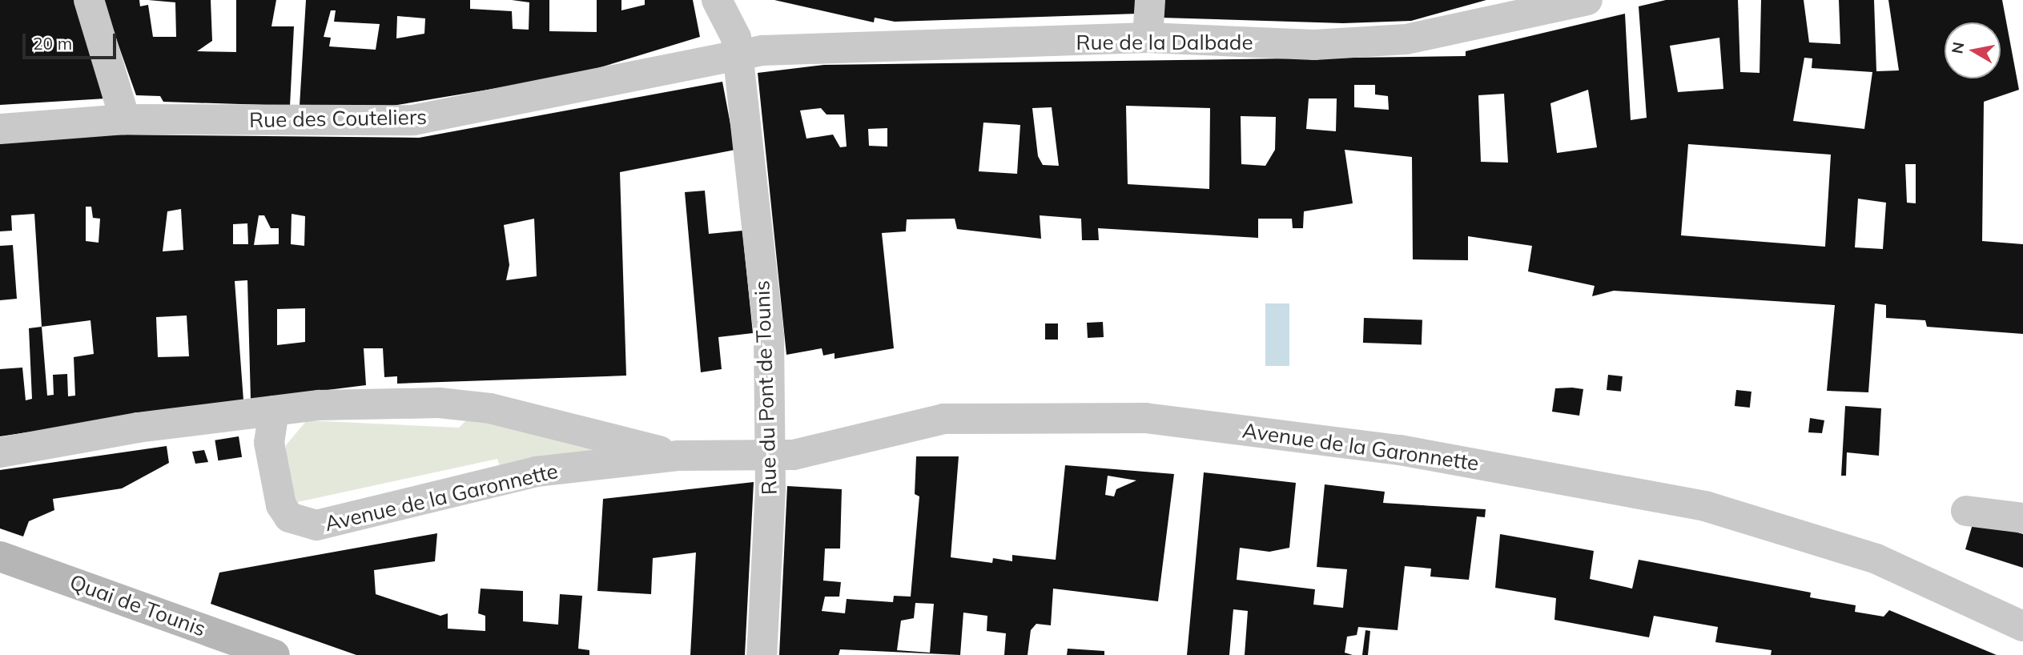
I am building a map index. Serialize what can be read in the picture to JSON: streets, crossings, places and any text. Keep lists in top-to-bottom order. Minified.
{"streets":{"street":["Rue de la Dalbade","Rue des Couteliers","Rue du Pont de Tounis","Avenue de la Garonnette","Quai de Tounis"]},"crossings":[["Rue de la Dalbade","Rue des Couteliers"],["Rue de la Dalbade","Rue du Pont de Tounis"],["Rue des Couteliers","Rue du Pont de Tounis"]],"scale_bar":"20 m","north":"left"}
